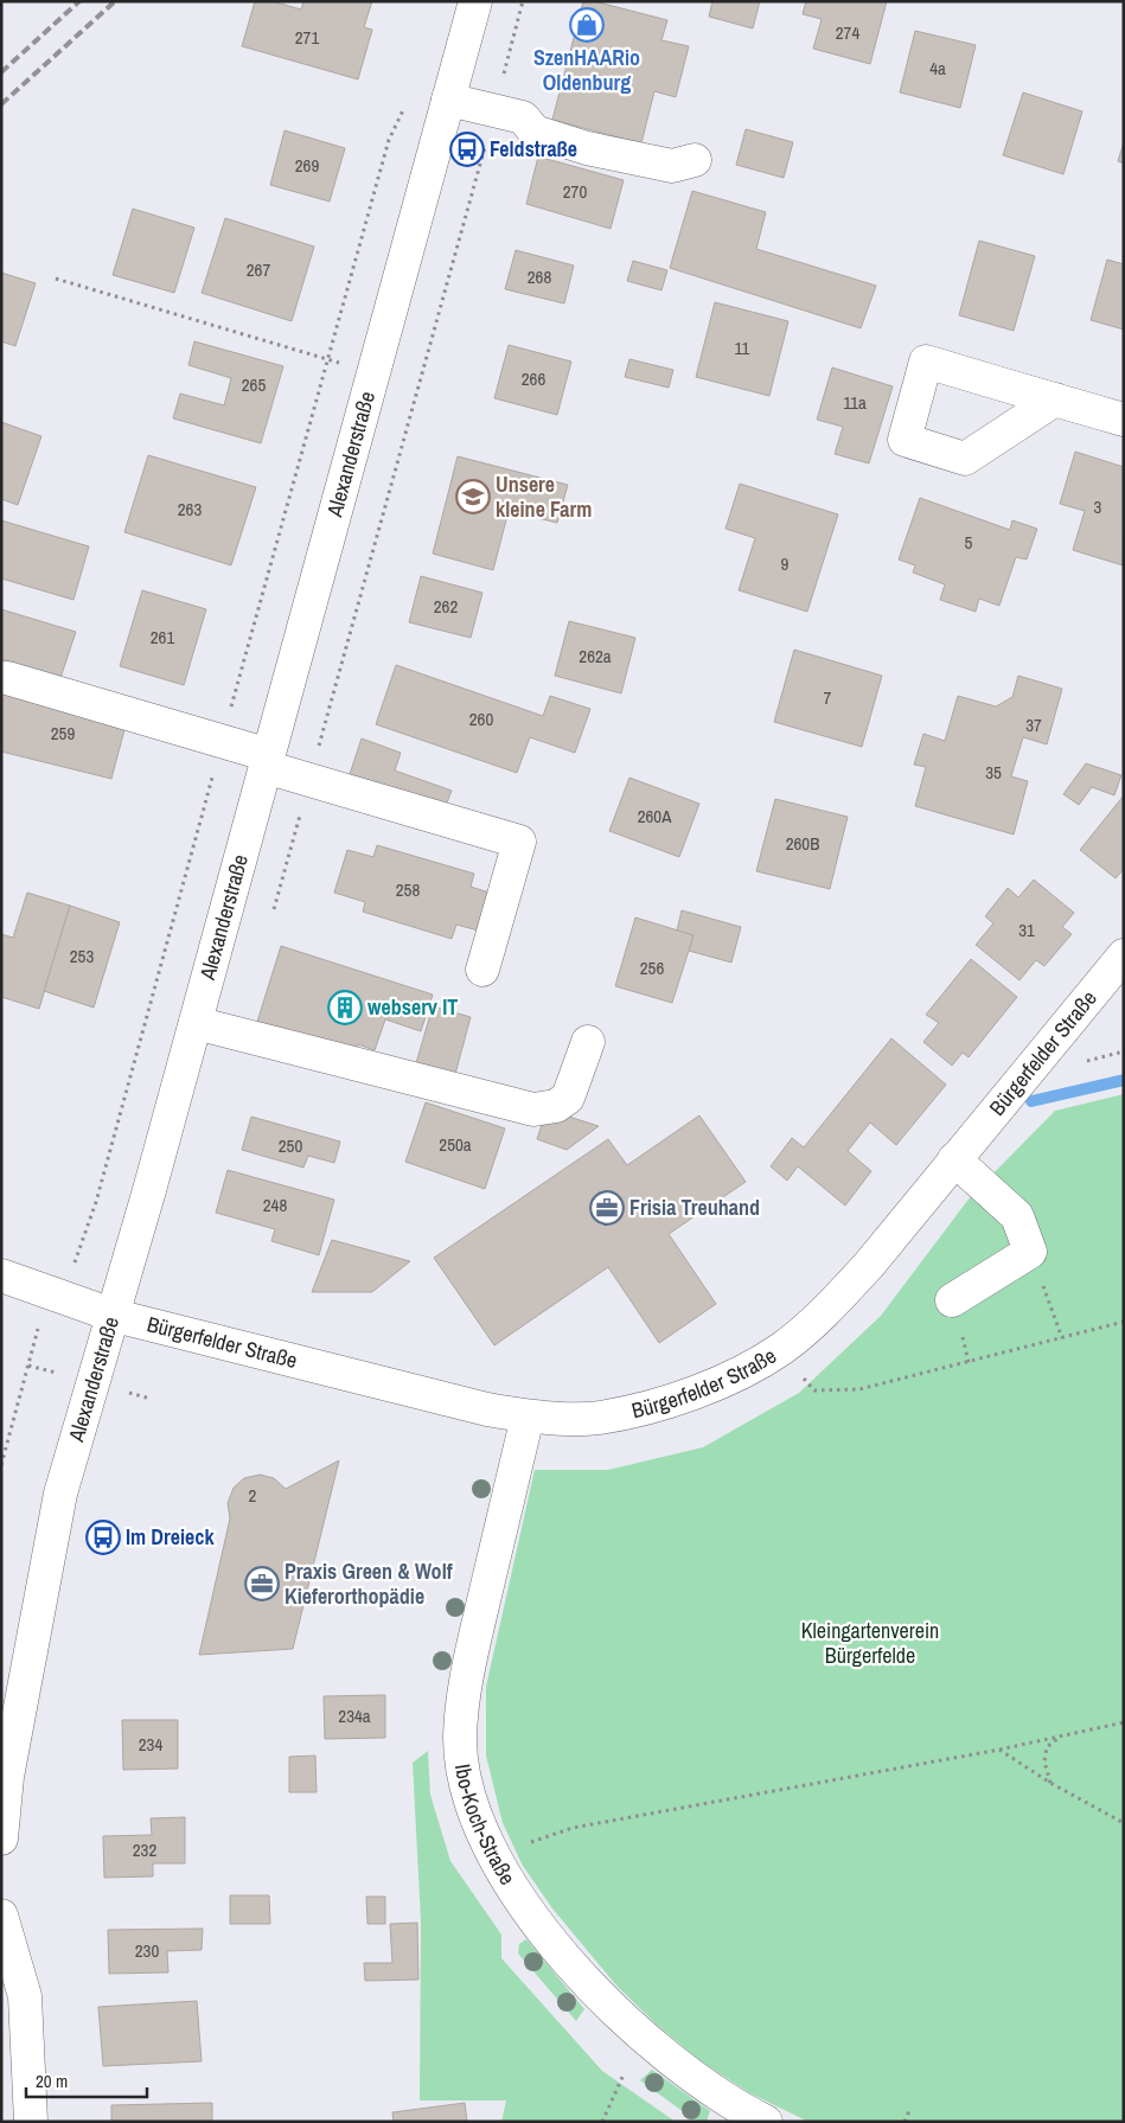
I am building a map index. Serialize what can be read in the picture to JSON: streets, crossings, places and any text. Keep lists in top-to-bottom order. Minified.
{"streets":{"street":["Alexanderstraße","Bürgerfelder Straße","Ibo-Koch-Straße"]},"crossings":[["Alexanderstraße","Bürgerfelder Straße"],["Bürgerfelder Straße","Ibo-Koch-Straße"]],"parks":["Kleingartenverein Bürgerfelde"],"places":{"shop":["SzenHAARio Oldenburg"],"bus stop":["Feldstraße","Im Dreieck"],"school or university":["Unsere kleine Farm"],"building":["webserv IT"],"office":["Frisia Treuhand","Praxis Green & Wolf Kieferorthopädie"]},"house_numbers":["274","271","4a","269","270","267","268","11","266","265","11a","3","263","5","9","262","261","262a","7","260","37","259","35","260A","260B","258","31","253","256","250a","250","248","2","234a","234","232","230"],"scale_bar":"20 m"}
